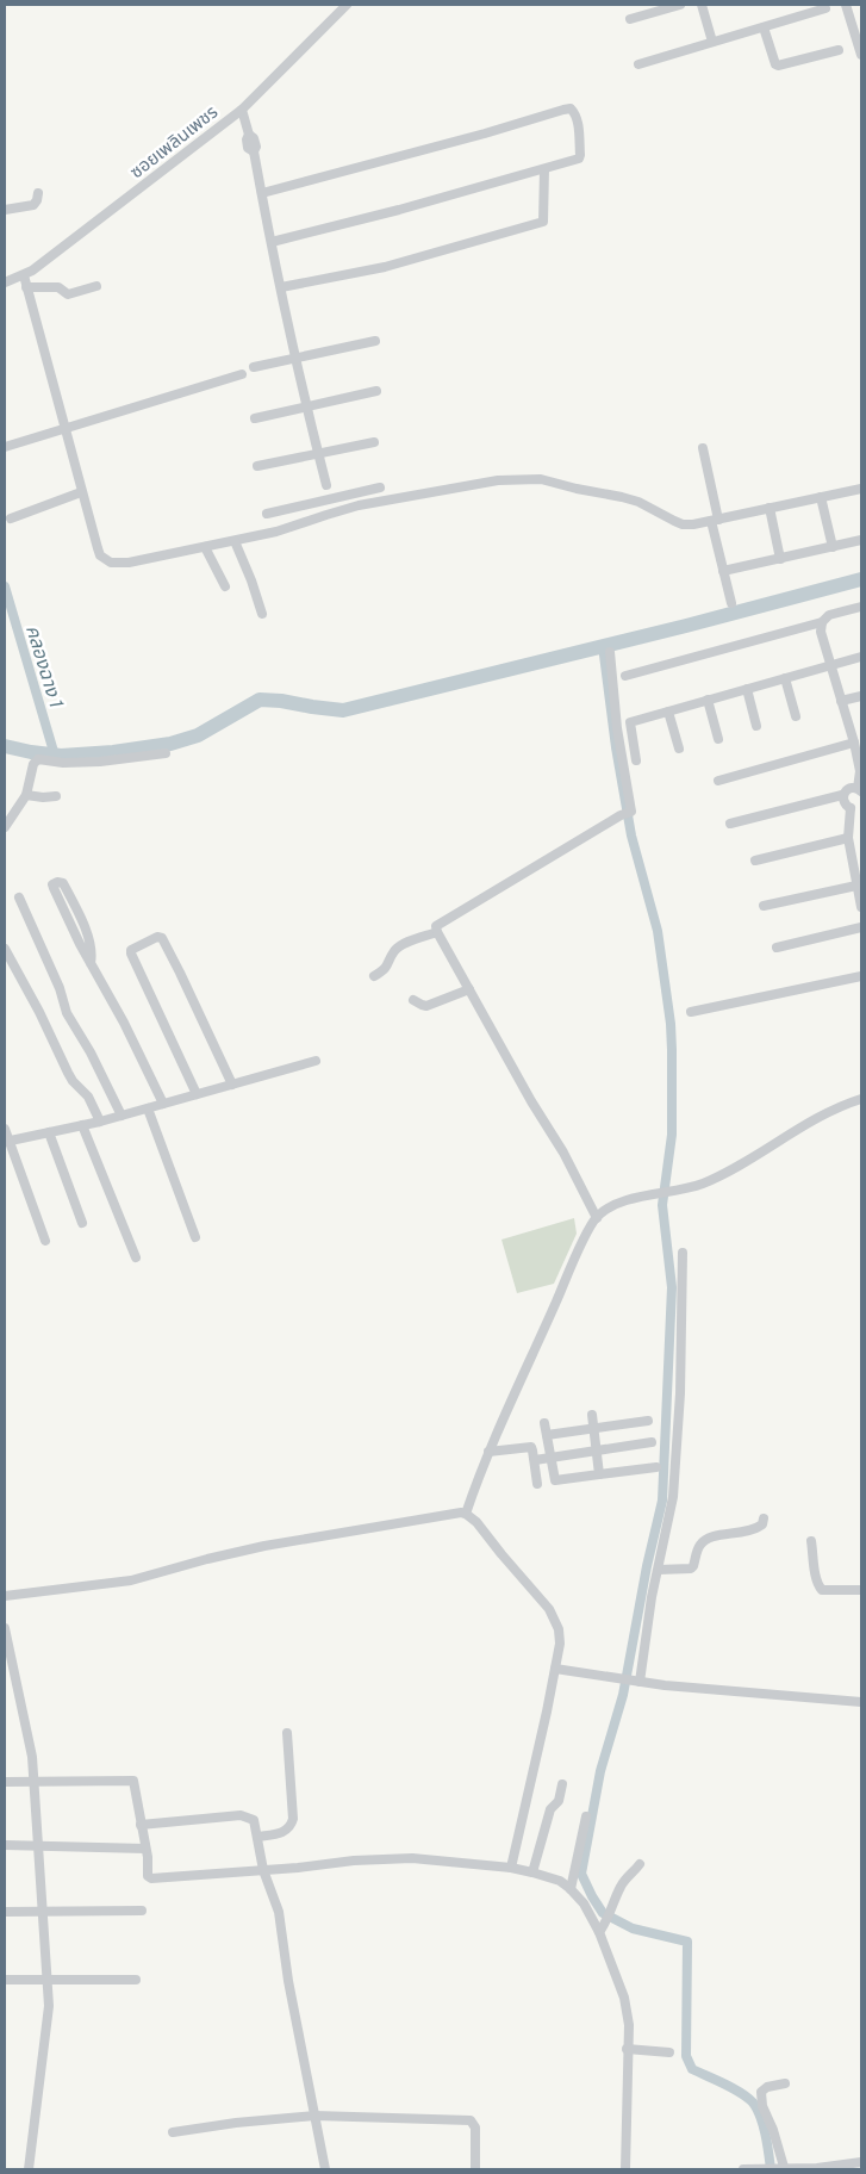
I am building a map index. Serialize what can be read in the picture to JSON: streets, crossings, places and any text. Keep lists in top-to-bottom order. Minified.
{"streets":{"street":["ซอยเพลินเพชร"]},"water":["คลองฉาง 1"]}
